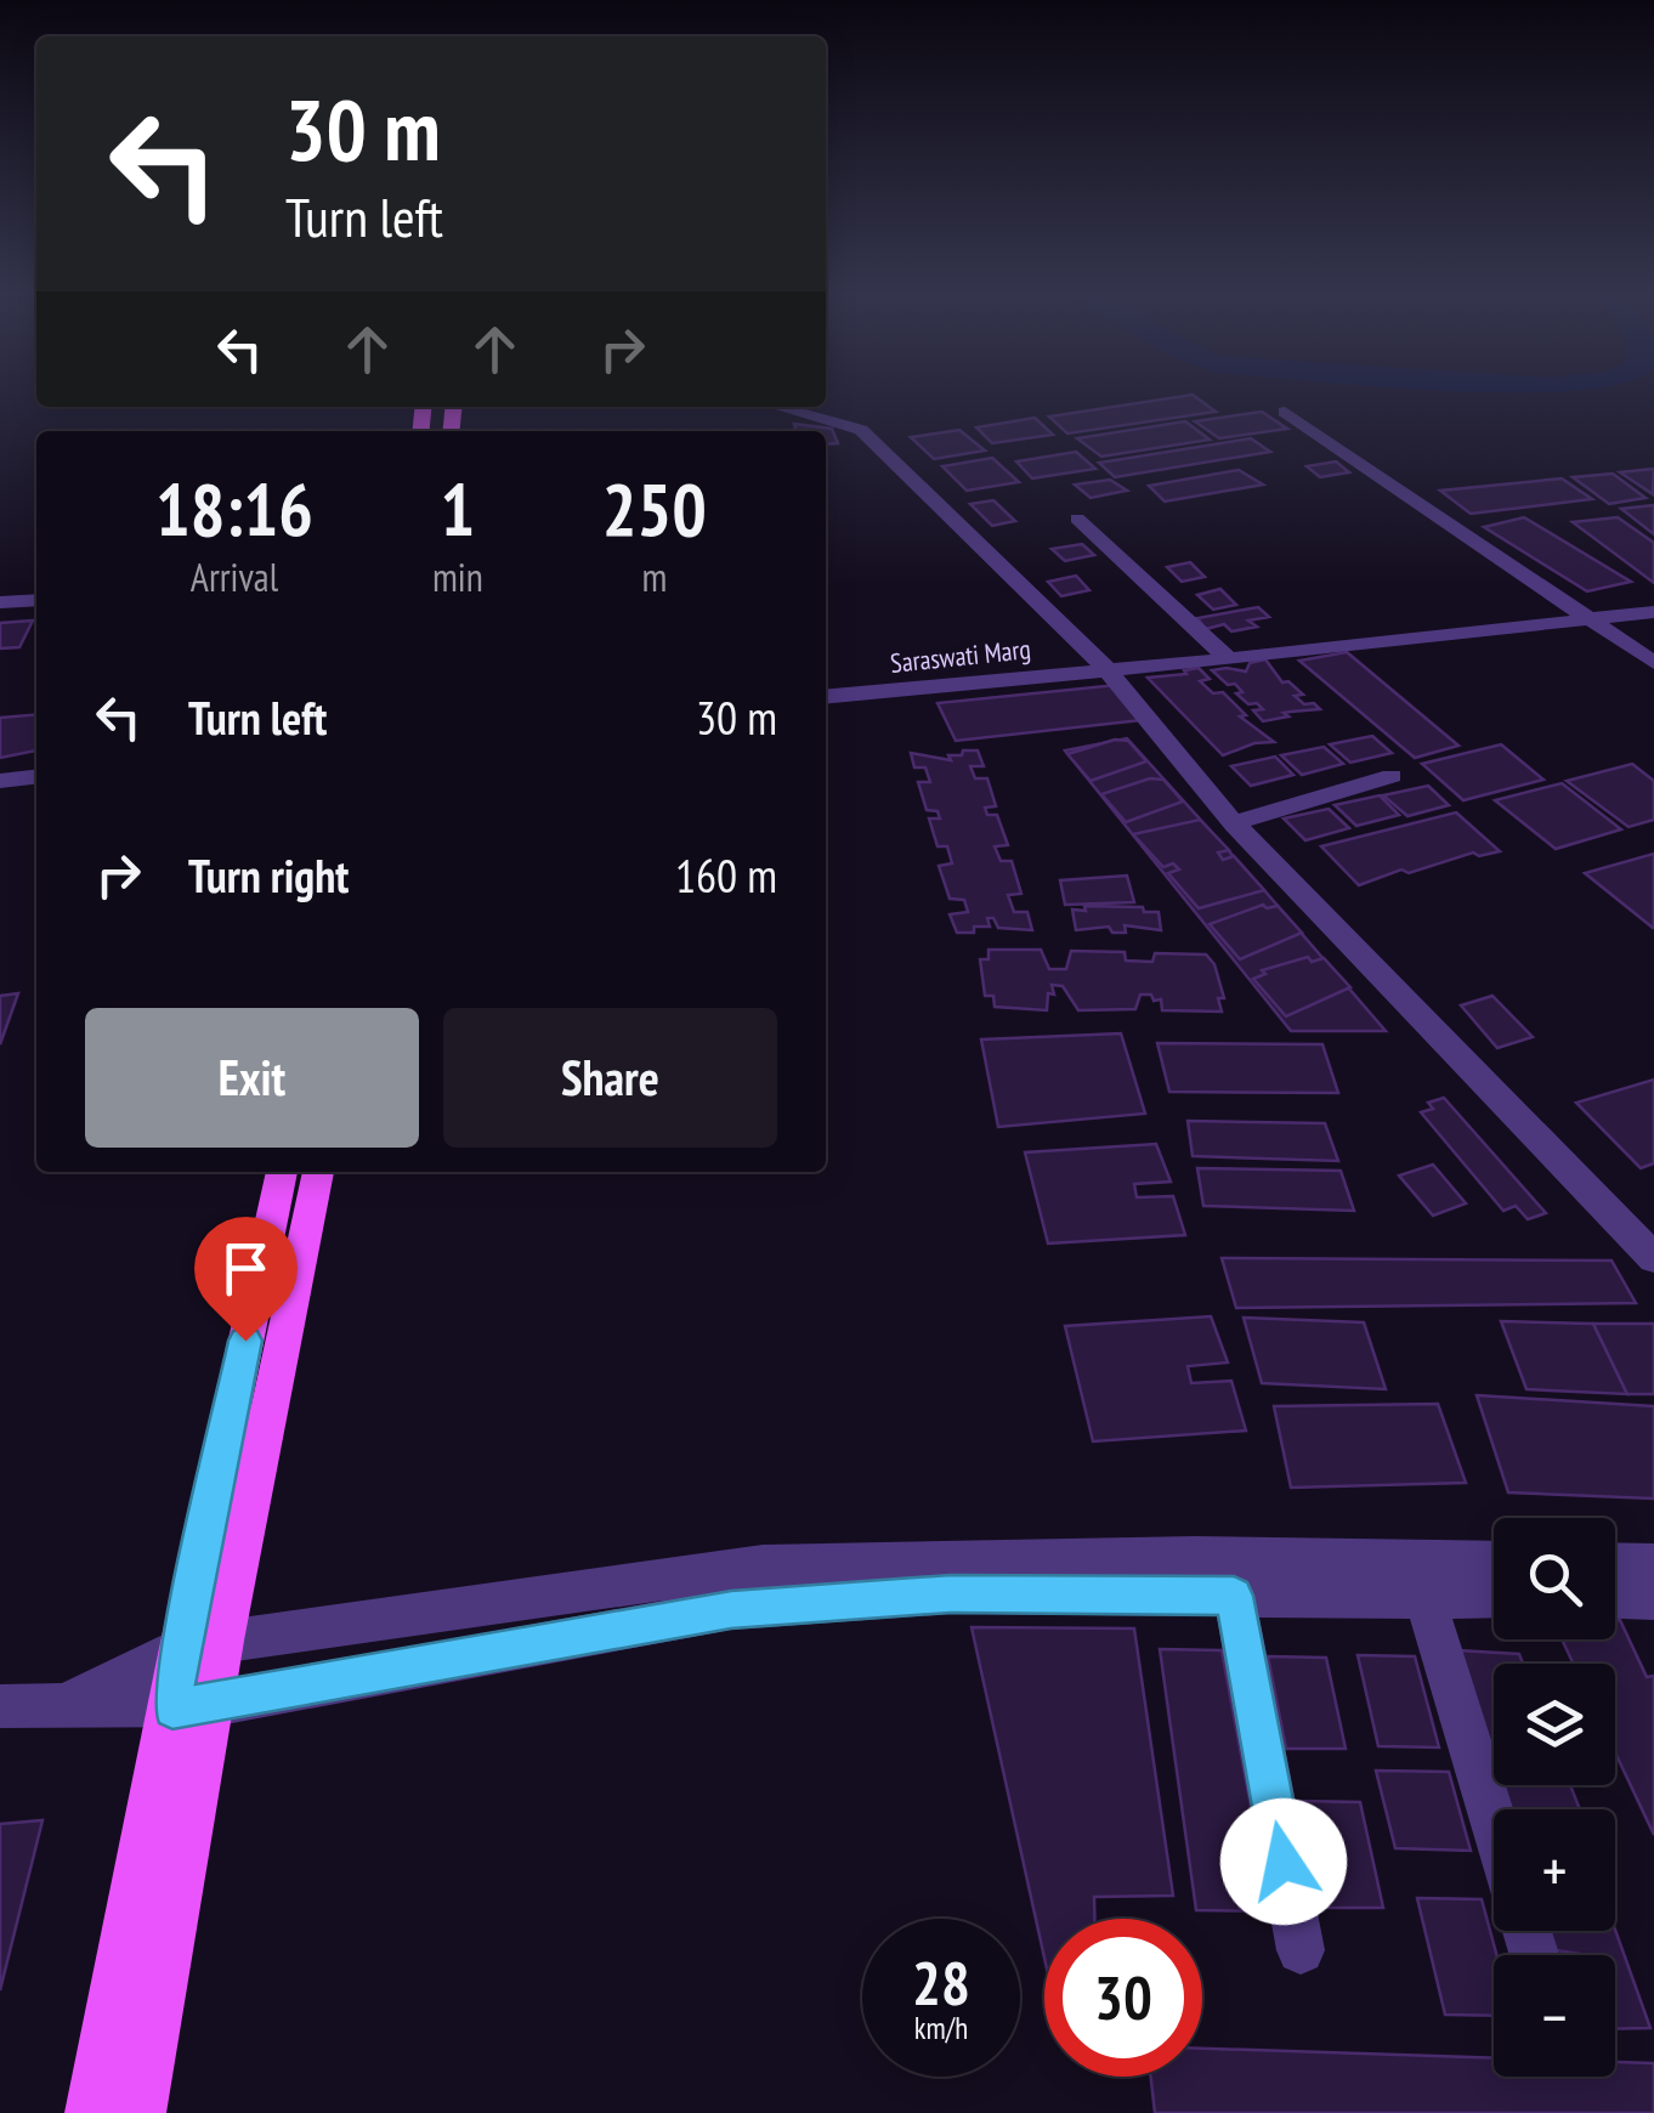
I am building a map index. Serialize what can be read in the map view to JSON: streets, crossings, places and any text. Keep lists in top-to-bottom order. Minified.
{"streets":{"street":["Saraswati Marg"]},"page":{"turn":["30 m","Turn left"],"eta":["18:16","Arrival","1","min","250","m"],"list":[{"name":"Turn left","value":"30 m"},{"name":"Turn right","value":"160 m"}],"buttons":["Exit","Share"],"map_buttons":["+","−"],"speed":"28 km/h","limit":"30"}}
